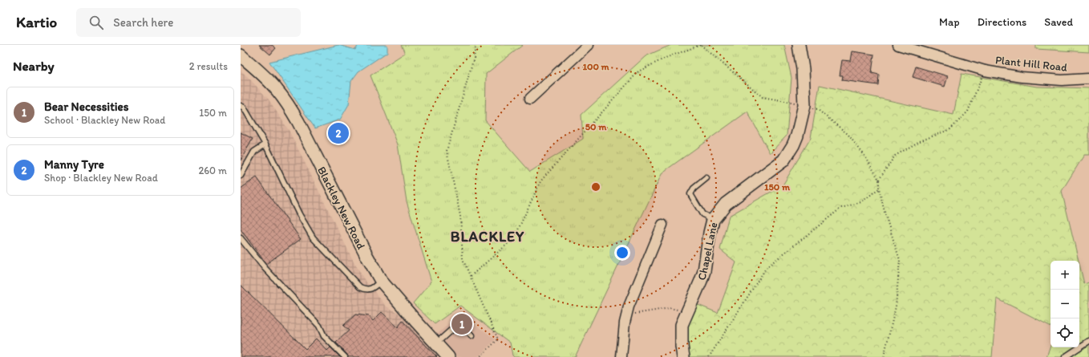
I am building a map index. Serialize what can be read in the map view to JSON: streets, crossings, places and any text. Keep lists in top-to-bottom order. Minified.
{"streets":{"street":["Plant Hill Road","Blackley New Road","Chapel Lane"]},"districts":["BLACKLEY"],"page":{"header":"Kartio","search":"Search here","nav":["Map","Directions","Saved"],"heading":["Nearby","2 results"],"list":[{"mark":"1","name":"Bear Necessities","note":"School · Blackley New Road","value":"150 m"},{"mark":"2","name":"Manny Tyre","note":"Shop · Blackley New Road","value":"260 m"}],"pins":["2","1"],"map_buttons":["+","−"]},"rings":["100 m","50 m","150 m"]}
